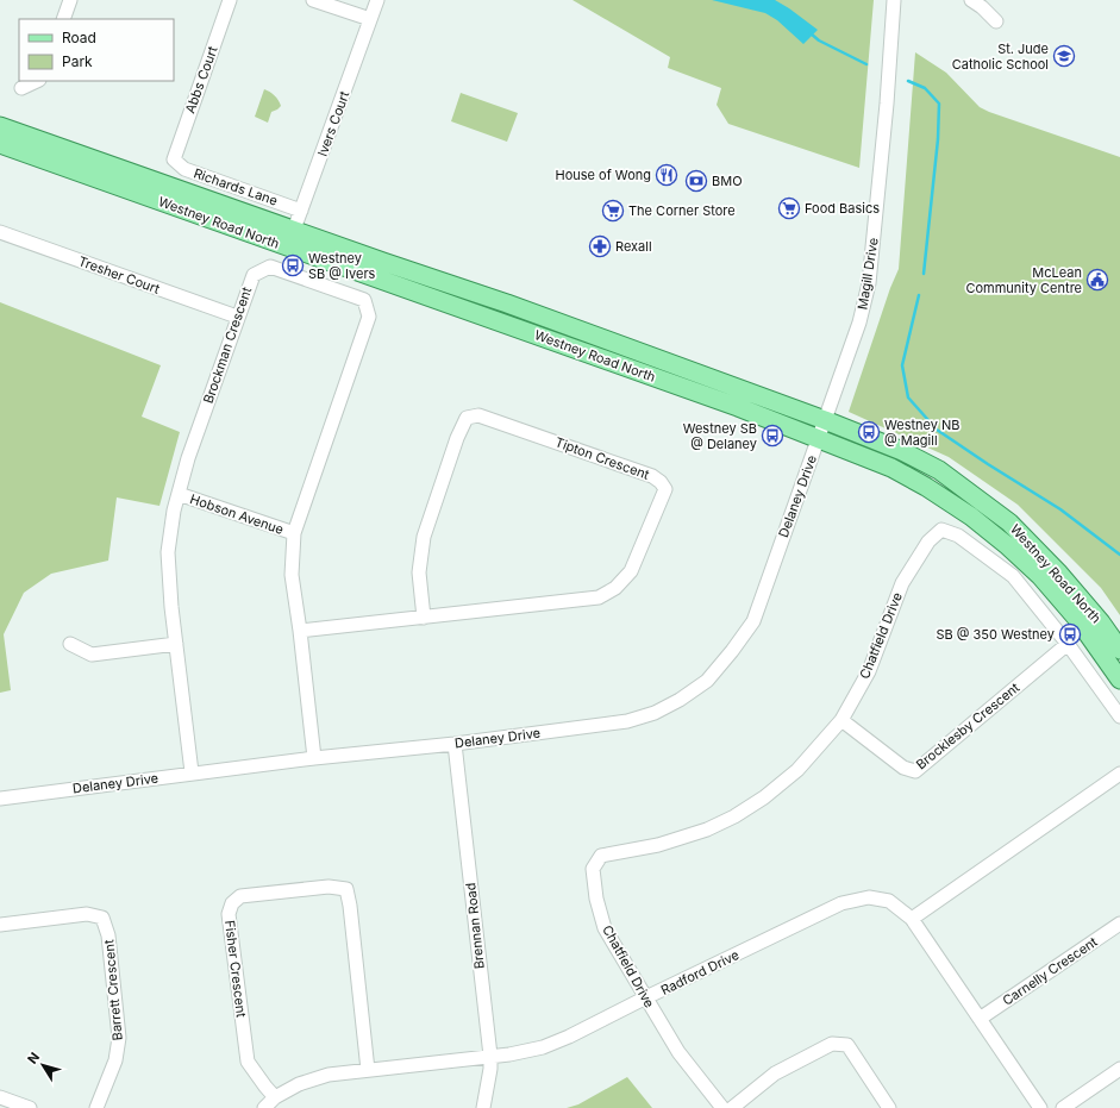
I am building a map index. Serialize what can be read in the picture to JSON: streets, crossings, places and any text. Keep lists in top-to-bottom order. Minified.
{"streets":{"main road":["Westney Road North"],"street":["Abbs Court","Ivers Court","Richards Lane","Magill Drive","Tresher Court","Brockman Crescent","Tipton Crescent","Delaney Drive","Hobson Avenue","Chatfield Drive","Brocklesby Crescent","Brennan Road","Fisher Crescent","Carnelly Crescent","Radford Drive","Barrett Crescent"]},"crossings":[["Abbs Court","Richards Lane"],["Ivers Court","Richards Lane"],["Ivers Court","Westney Road North"],["Westney Road North","Magill Drive"],["Westney Road North","Delaney Drive"],["Magill Drive","Delaney Drive"],["Tresher Court","Brockman Crescent"],["Brockman Crescent","Tipton Crescent"],["Brockman Crescent","Delaney Drive"],["Brockman Crescent","Hobson Avenue"],["Delaney Drive","Brennan Road"],["Chatfield Drive","Brocklesby Crescent"],["Chatfield Drive","Radford Drive"],["Brennan Road","Radford Drive"],["Fisher Crescent","Radford Drive"],["Carnelly Crescent","Radford Drive"]],"places":{"school or university":["St. Jude Catholic School"],"restaurant":["House of Wong"],"bank":["BMO"],"supermarket":["Food Basics","The Corner Store"],"pharmacy":["Rexall"],"bus stop":["Westney SB @ Ivers","Westney NB @ Magill","Westney SB @ Delaney","SB @ 350 Westney"],"public building":["McLean Community Centre"]},"legend":["Road","Park"],"north":"top left"}
